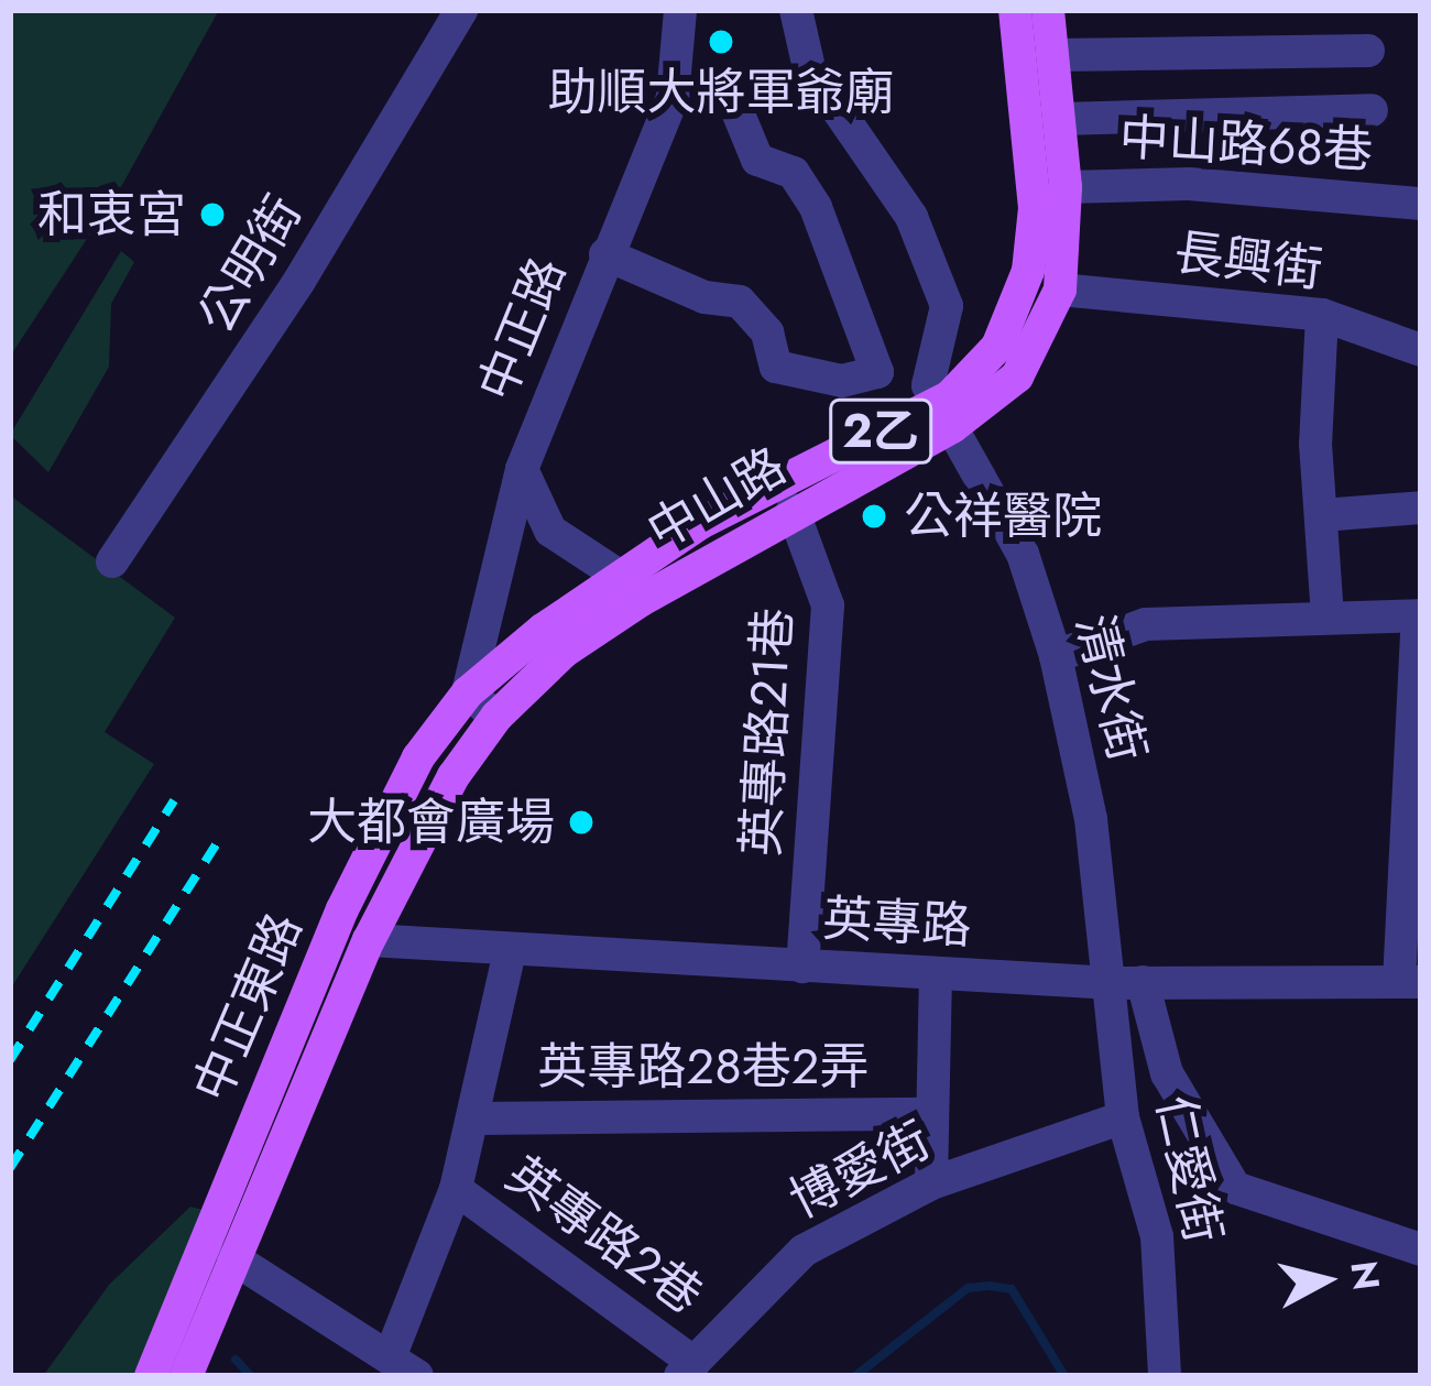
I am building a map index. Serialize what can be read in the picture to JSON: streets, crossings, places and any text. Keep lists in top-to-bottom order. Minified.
{"streets":{"main road":["2乙","中山路","中正東路"],"street":["中山路68巷","長興街","公明街","中正路","清水街","英專路21巷","英專路","英專路28巷2弄","仁愛街","博愛街","英專路2巷"]},"crossings":[["中山路68巷","中山路"],["長興街","中山路"],["中正路","中山路"],["中正路","中正東路"],["中山路","清水街"],["中山路","英專路21巷"],["中山路","中正東路"],["清水街","英專路"],["清水街","仁愛街"],["英專路21巷","英專路"],["英專路","中正東路"],["英專路","仁愛街"],["英專路","英專路2巷"],["英專路28巷2弄","英專路2巷"],["仁愛街","博愛街"],["博愛街","英專路2巷"]],"places":["助順大將軍爺廟","和衷宮","公祥醫院","大都會廣場"],"north":"right"}
